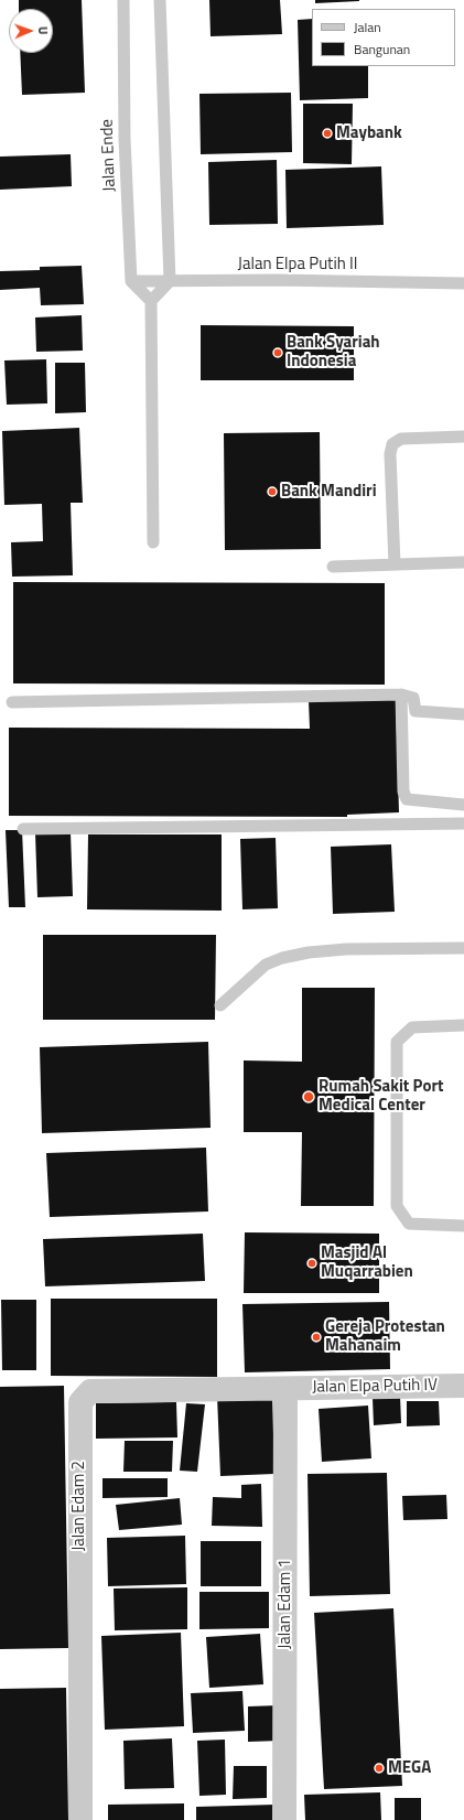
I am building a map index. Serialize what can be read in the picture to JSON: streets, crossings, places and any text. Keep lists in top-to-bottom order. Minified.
{"streets":{"street":["Jalan Elpa Putih IV","Jalan Edam 2","Jalan Edam 1"],"lane":["Jalan Ende","Jalan Elpa Putih II"]},"crossings":[["Jalan Ende","Jalan Elpa Putih II"],["Jalan Elpa Putih IV","Jalan Edam 2"],["Jalan Elpa Putih IV","Jalan Edam 1"],["Jalan Edam 2","Jalan Edam 1"]],"places":["Maybank","Bank Syariah Indonesia","Bank Mandiri","Rumah Sakit Port Medical Center","Masjid Al Muqarrabien","Gereja Protestan Mahanaim","MEGA"],"legend":["Jalan","Bangunan"],"north":"right"}
